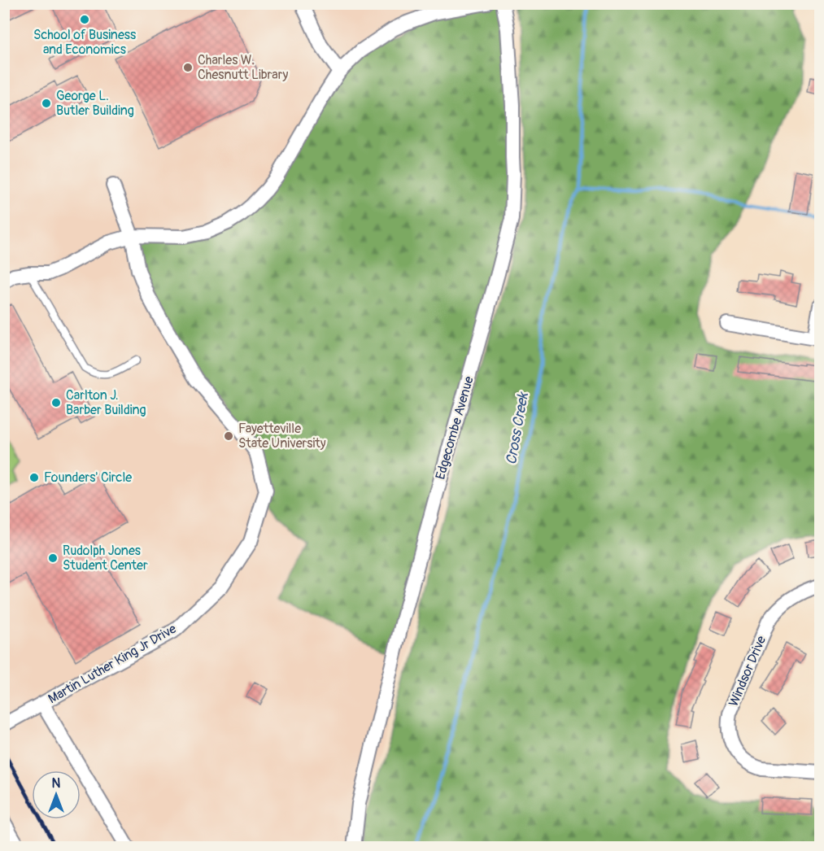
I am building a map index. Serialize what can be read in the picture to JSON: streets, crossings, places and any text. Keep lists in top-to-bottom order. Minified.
{"streets":{"street":["Edgecombe Avenue","Martin Luther King Jr Drive","Windsor Drive"]},"water":["Cross Creek"],"places":["School of Business and Economics","Charles W. Chesnutt Library","George L. Butler Building","Carlton J. Barber Building","Fayetteville State University","Founders' Circle","Rudolph Jones Student Center"],"north":"top"}
